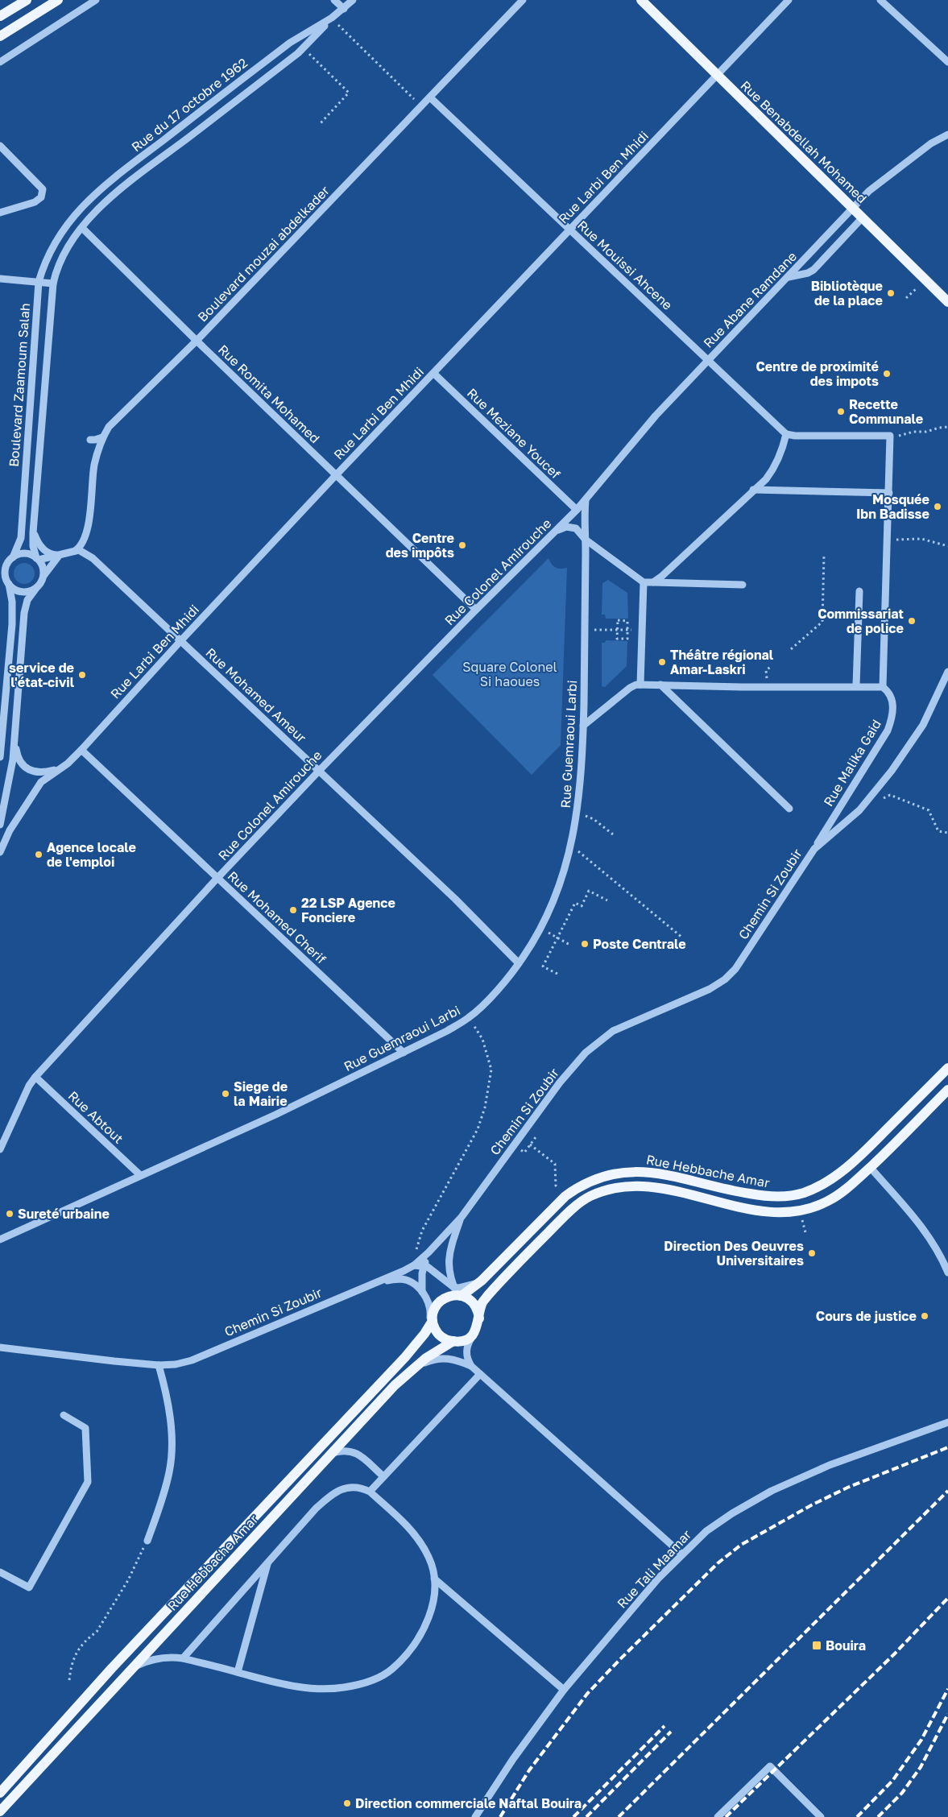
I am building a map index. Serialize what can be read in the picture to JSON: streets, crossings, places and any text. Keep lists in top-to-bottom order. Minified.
{"streets":{"main road":["Rue Benabdellah Mohamed","Rue Hebbache Amar"],"street":["Rue du 17 octobre 1962","Rue Larbi Ben Mhidi","Boulevard mouzai abdelkader","Rue Mouissi Ahcene","Rue Abane Ramdane","Boulevard Zaamoum Salah","Rue Romita Mohamed","Rue Meziane Youcef","Rue Colonel Amirouche","Rue Mohamed Ameur","Rue Guemraoui Larbi","Rue Malika Gaid","Chemin Si Zoubir","Rue Mohamed Cherif","Rue Abtout","Rue Tali Maamar"]},"crossings":[["Rue du 17 octobre 1962","Boulevard Zaamoum Salah"],["Rue du 17 octobre 1962","Rue Romita Mohamed"],["Rue Benabdellah Mohamed","Rue Larbi Ben Mhidi"],["Rue Benabdellah Mohamed","Rue Abane Ramdane"],["Rue Larbi Ben Mhidi","Rue Mouissi Ahcene"],["Rue Larbi Ben Mhidi","Rue Romita Mohamed"],["Rue Larbi Ben Mhidi","Rue Meziane Youcef"],["Rue Larbi Ben Mhidi","Rue Mohamed Ameur"],["Rue Larbi Ben Mhidi","Rue Mohamed Cherif"],["Boulevard mouzai abdelkader","Rue Mouissi Ahcene"],["Boulevard mouzai abdelkader","Rue Romita Mohamed"],["Boulevard mouzai abdelkader","Rue Mohamed Ameur"],["Rue Mouissi Ahcene","Rue Abane Ramdane"],["Rue Abane Ramdane","Rue Colonel Amirouche"],["Rue Abane Ramdane","Rue Guemraoui Larbi"],["Boulevard Zaamoum Salah","Rue Romita Mohamed"],["Rue Romita Mohamed","Rue Colonel Amirouche"],["Rue Meziane Youcef","Rue Colonel Amirouche"],["Rue Colonel Amirouche","Rue Mohamed Ameur"],["Rue Colonel Amirouche","Rue Guemraoui Larbi"],["Rue Colonel Amirouche","Rue Mohamed Cherif"],["Rue Colonel Amirouche","Rue Abtout"],["Rue Mohamed Ameur","Rue Guemraoui Larbi"],["Rue Guemraoui Larbi","Rue Mohamed Cherif"],["Rue Guemraoui Larbi","Rue Abtout"],["Rue Malika Gaid","Chemin Si Zoubir"]],"parks":["Square Colonel Si haoues"],"places":{"other":["Bibliotèque de la place","Centre de proximité des impots","Recette Communale","Mosquée Ibn Badisse","Centre des impôts","Commissariat de police","Théâtre régional Amar-Laskri","service de l'état-civil","Agence locale de l'emploi","22 LSP Agence Fonciere","Poste Centrale","Siege de la Mairie","Sureté urbaine","Direction Des Oeuvres Universitaires","Cours de justice","Direction commerciale Naftal Bouira"],"transit":["Bouira"]}}
